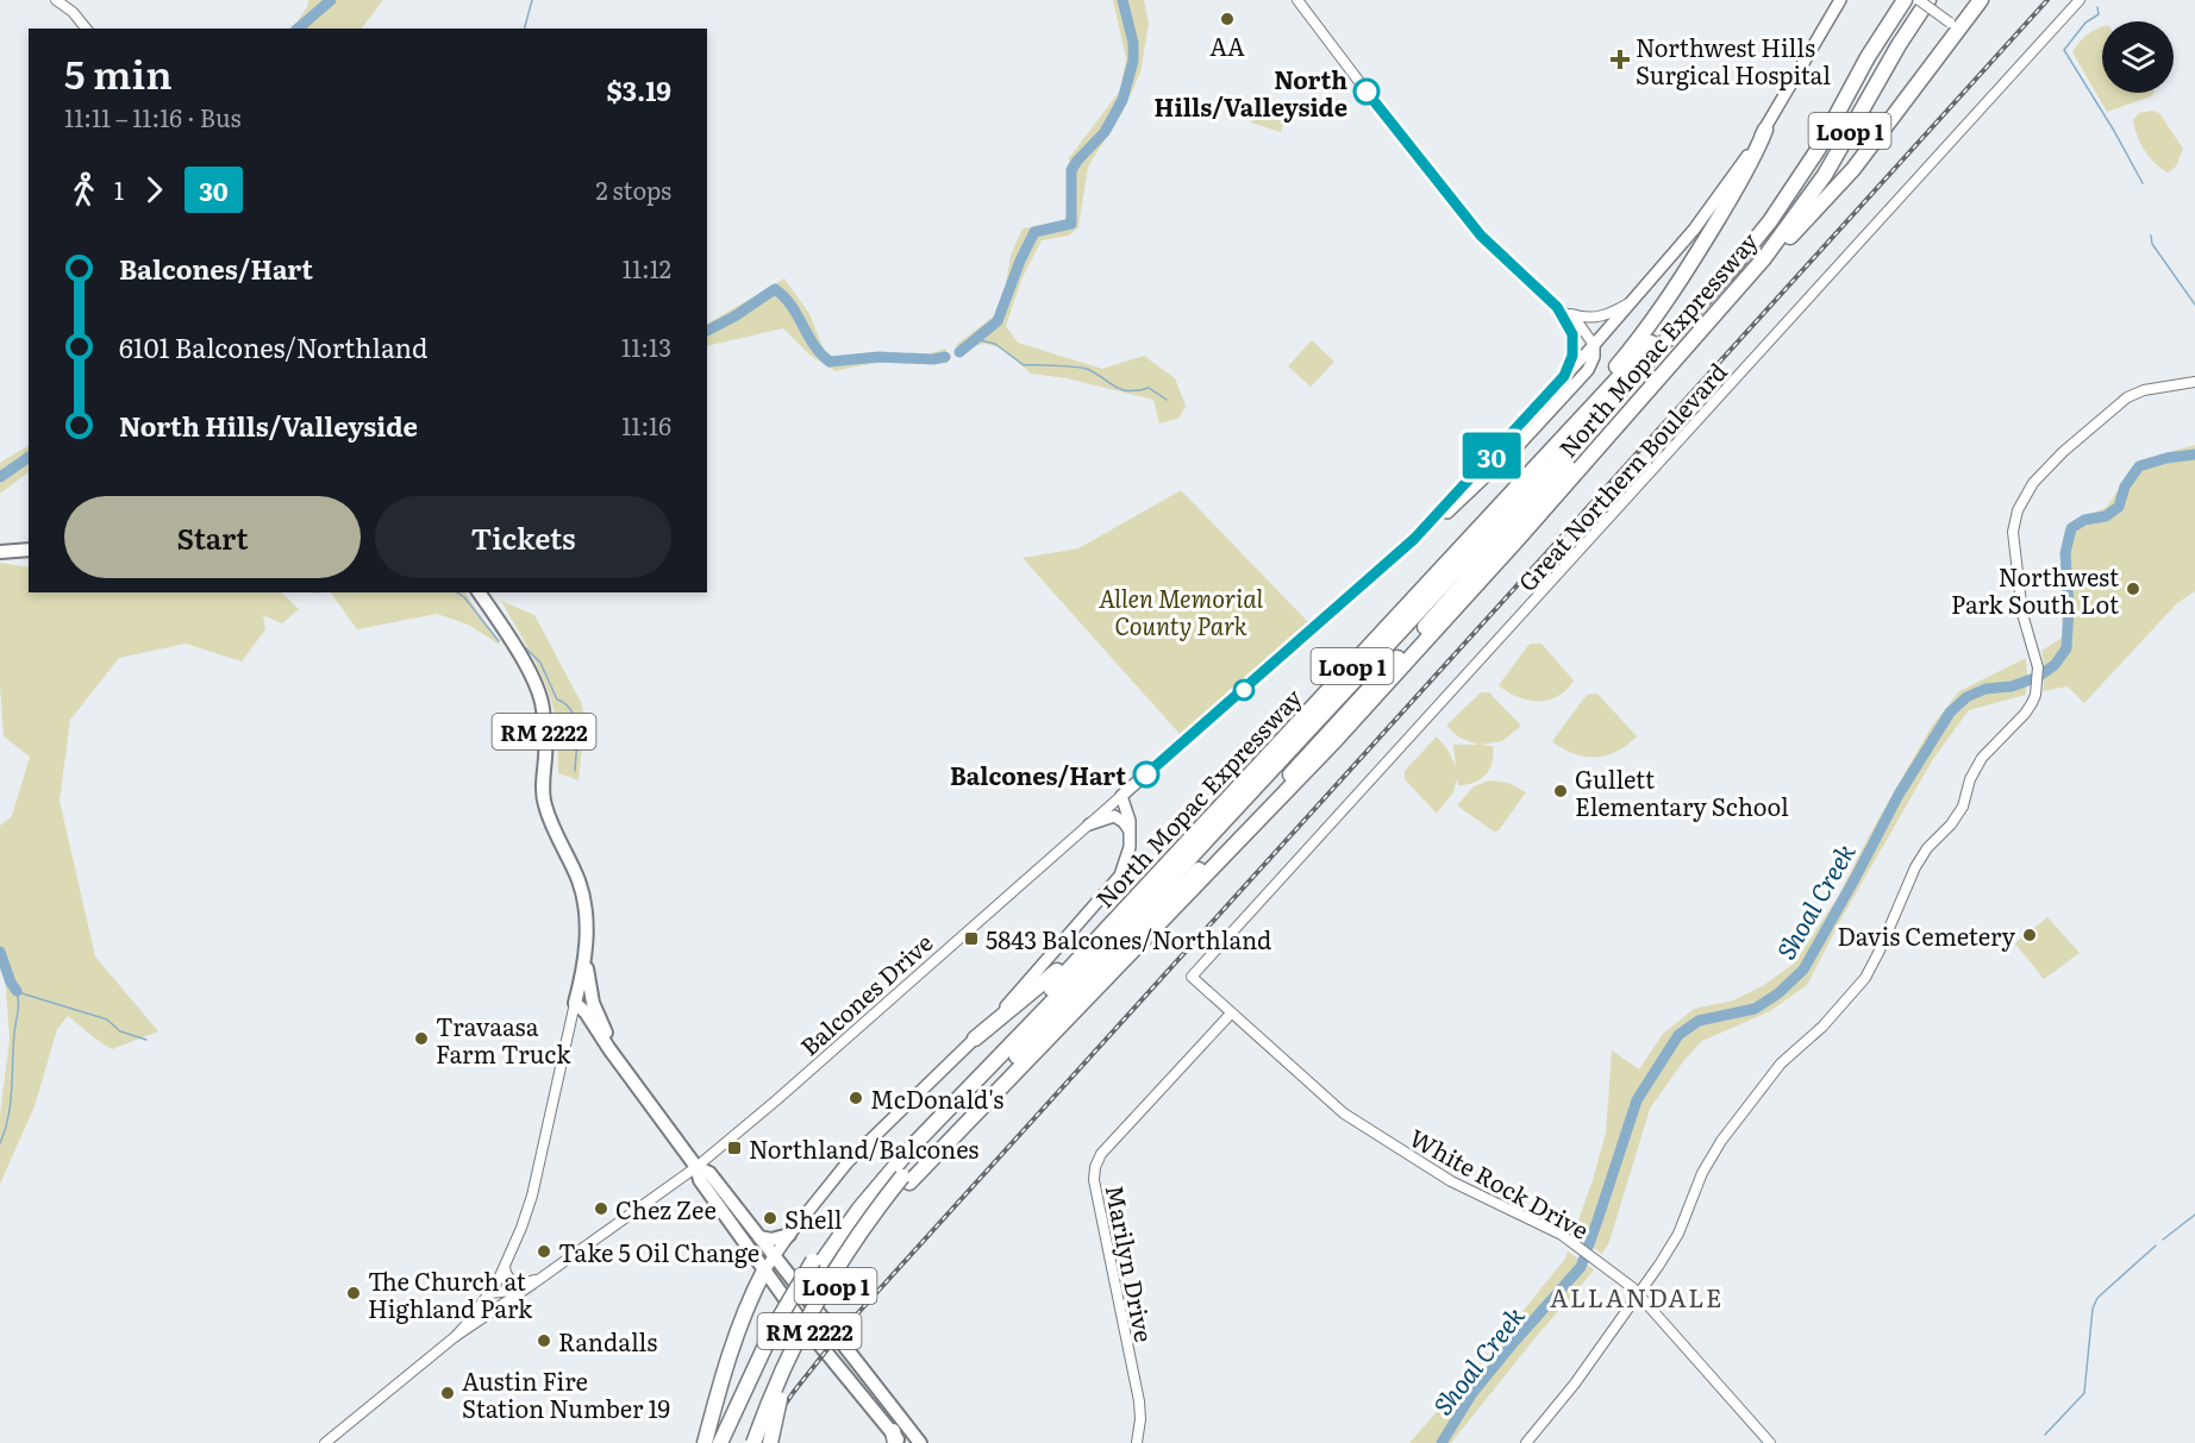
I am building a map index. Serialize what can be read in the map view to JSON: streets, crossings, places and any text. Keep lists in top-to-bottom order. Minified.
{"streets":{"highway":["Loop 1","North Mopac Expressway"],"main road":["RM 2222","Balcones Drive"],"street":["Great Northern Boulevard","White Rock Drive","Marilyn Drive"]},"crossings":[["Great Northern Boulevard","White Rock Drive"],["RM 2222","Balcones Drive"],["White Rock Drive","Marilyn Drive"]],"districts":["ALLANDALE"],"water":["Shoal Creek"],"parks":["Allen Memorial County Park"],"places":{"other":["AA","North Hills/Valleyside","Northwest Park South Lot","Balcones/Hart","Gullett Elementary School","Davis Cemetery","Travaasa Farm Truck","McDonald's","Chez Zee","Shell","Take 5 Oil Change","The Church at Highland Park","Randalls","Austin Fire Station Number 19"],"health":["Northwest Hills Surgical Hospital"],"transit":["5843 Balcones/Northland","Northland/Balcones"]},"lines":["bus line 30"],"page":{"on_map":"30","heading":["5 min","11:11 – 11:16 · Bus","$3.19"],"legs":["1","30","2 stops"],"list":[{"name":"Balcones/Hart","value":"11:12"},{"name":"6101 Balcones/Northland","value":"11:13"},{"name":"North Hills/Valleyside","value":"11:16"}],"buttons":["Start","Tickets"]}}
